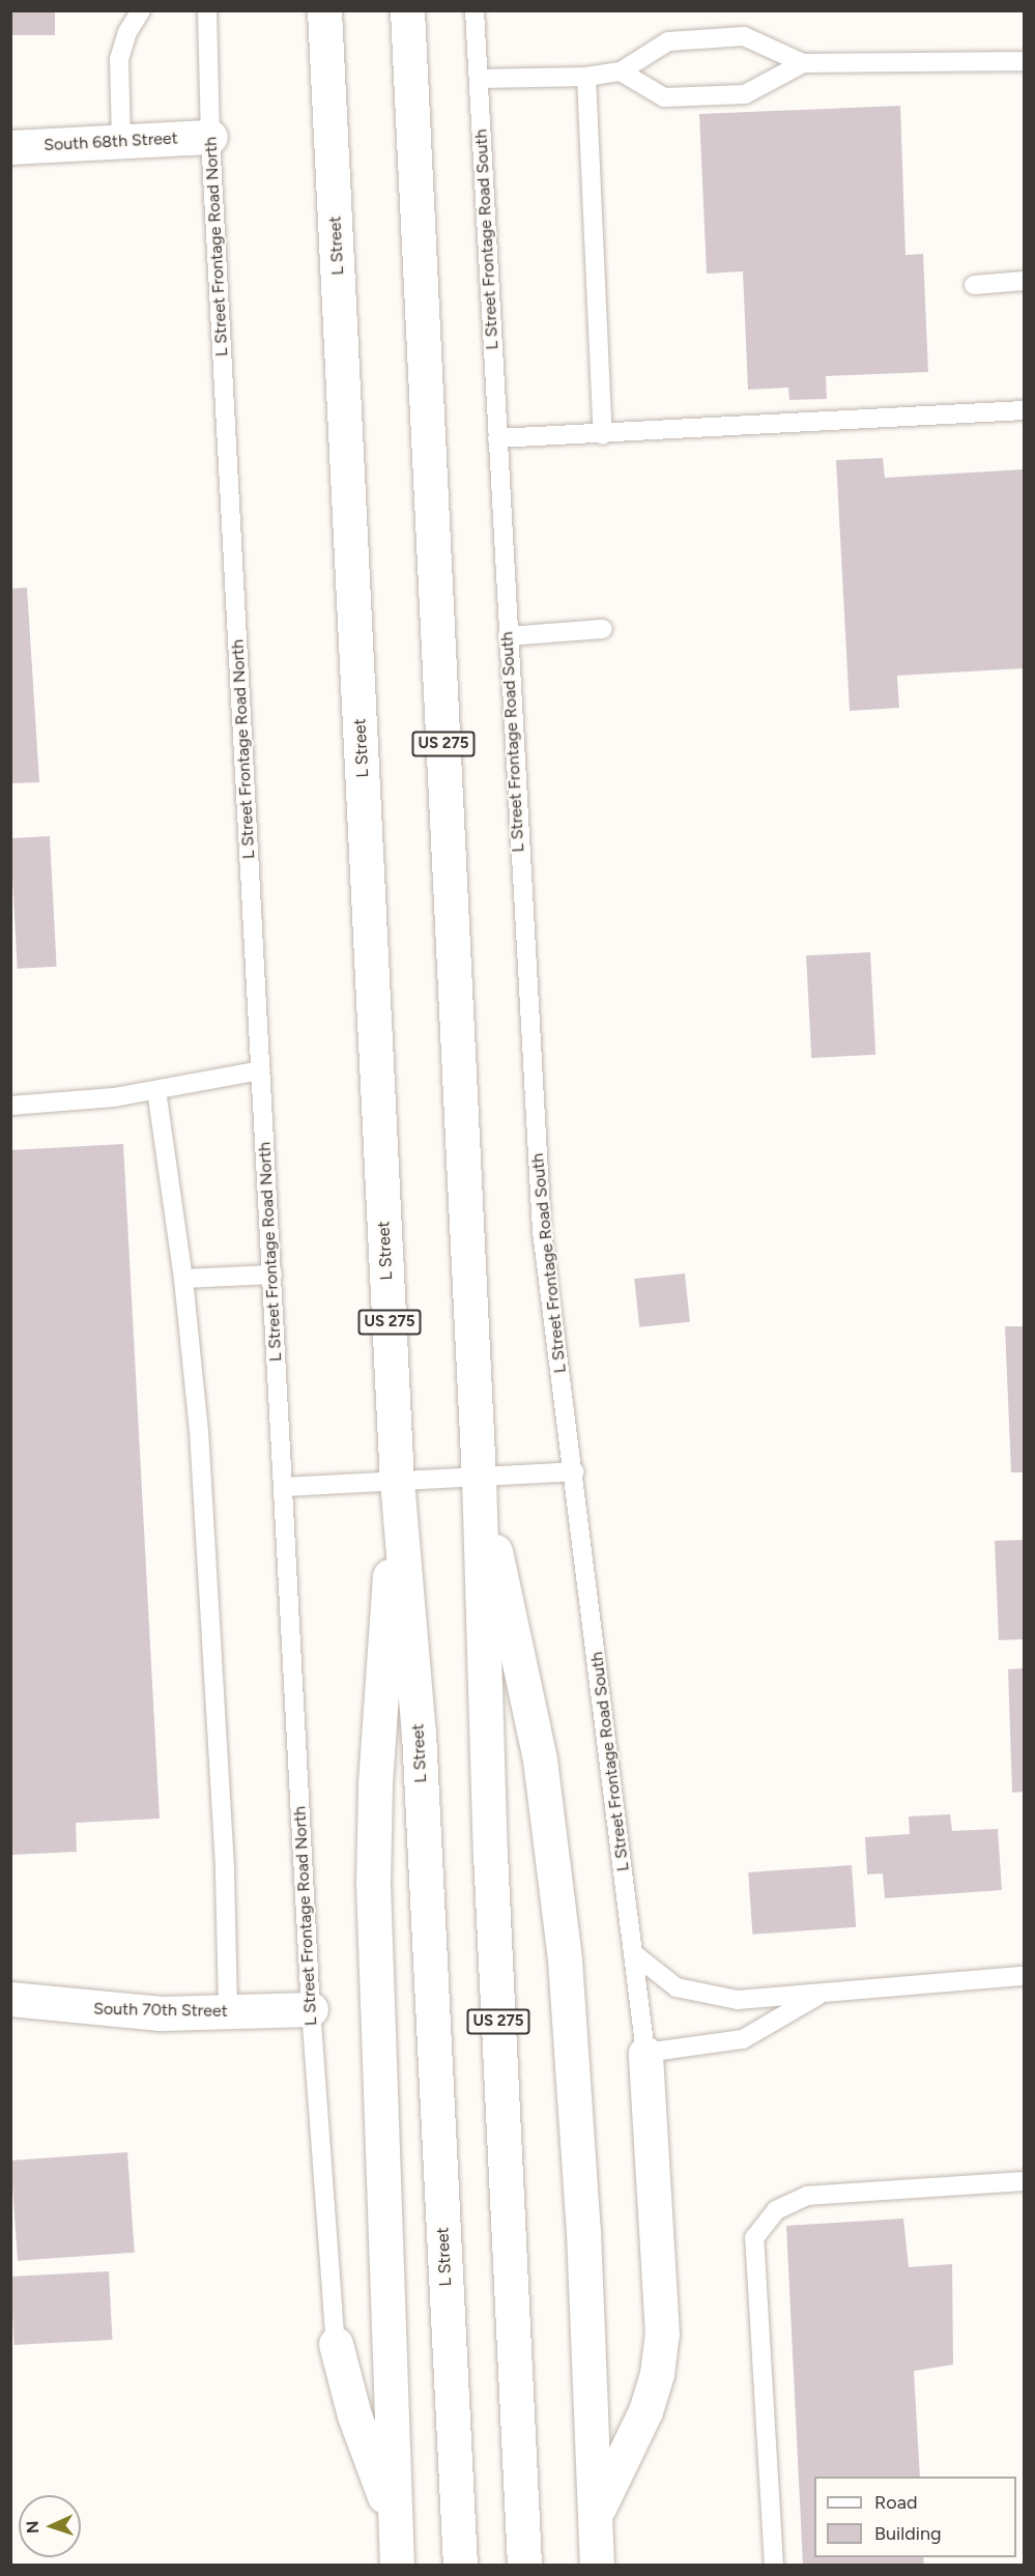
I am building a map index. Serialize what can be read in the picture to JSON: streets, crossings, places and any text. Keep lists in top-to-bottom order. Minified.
{"streets":{"main road":["South 68th Street","L Street","US 275","South 70th Street"],"lane":["L Street Frontage Road South","L Street Frontage Road North"]},"crossings":[["South 68th Street","L Street Frontage Road North"],["L Street Frontage Road North","South 70th Street"]],"legend":["Road","Building"],"north":"left"}
